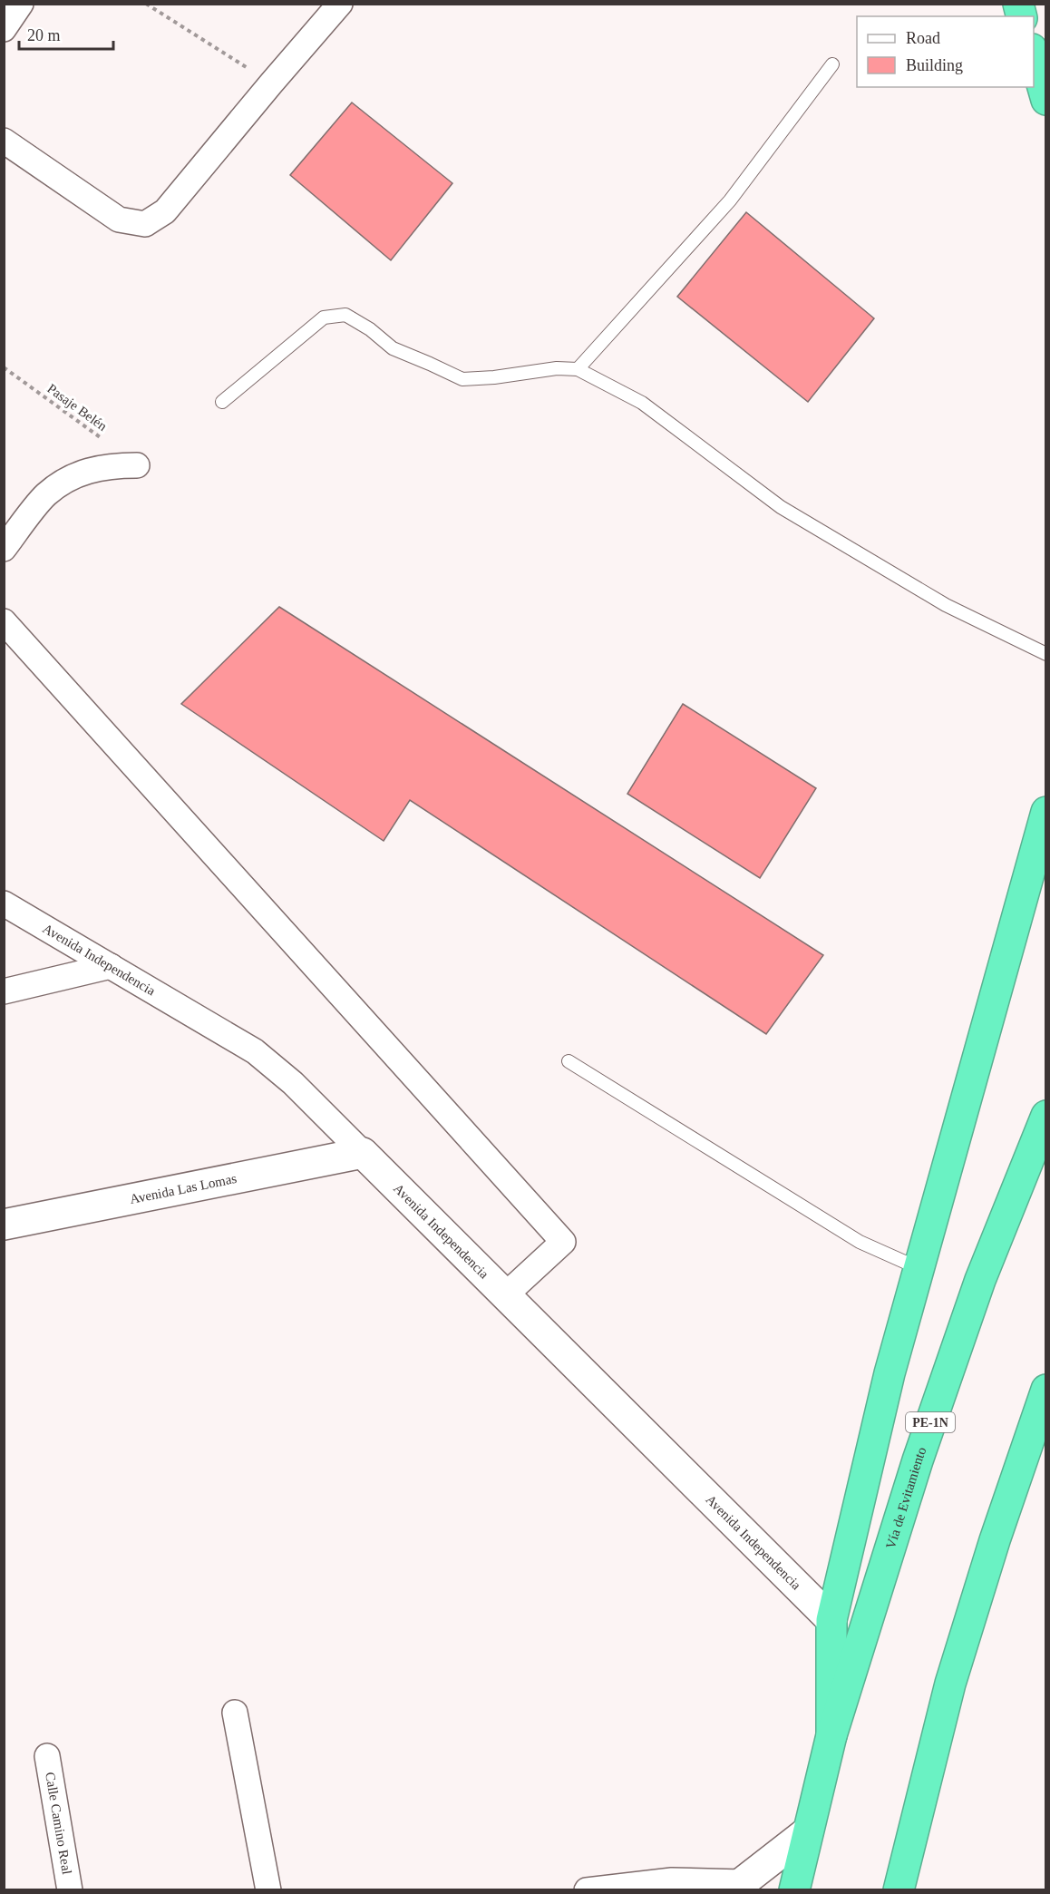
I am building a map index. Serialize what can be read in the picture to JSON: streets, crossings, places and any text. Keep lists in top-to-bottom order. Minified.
{"streets":{"highway":["PE-1N","Vía de Evitamiento"],"main road":["Avenida Independencia","Avenida Las Lomas"],"street":["Calle Camino Real"],"path":["Pasaje Belén"]},"crossings":[["Avenida Independencia","Avenida Las Lomas"]],"legend":["Road","Building"],"scale_bar":"20 m"}
